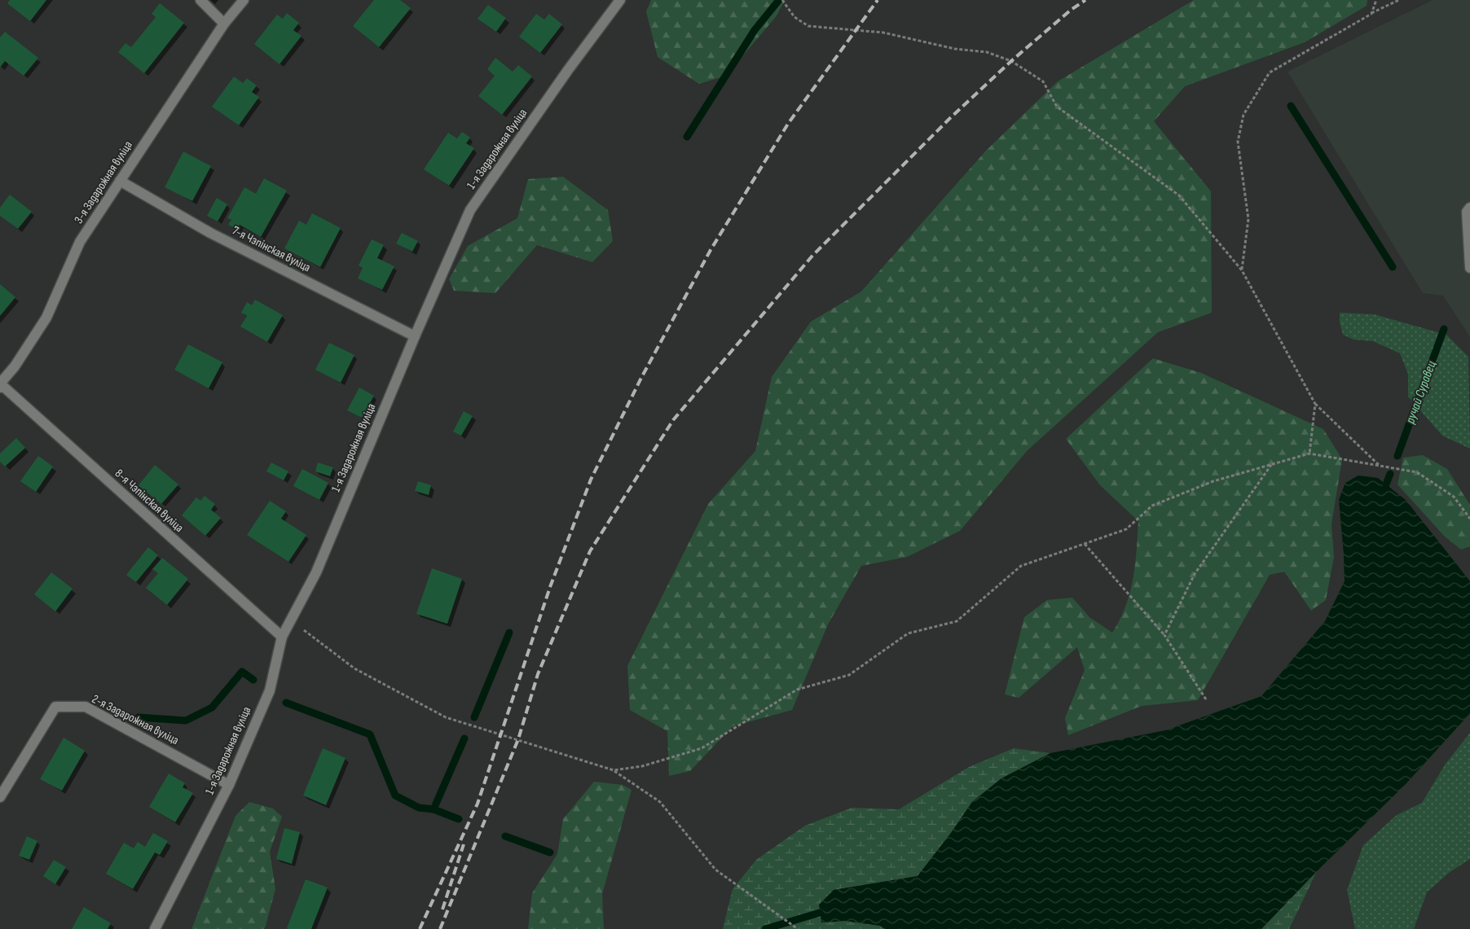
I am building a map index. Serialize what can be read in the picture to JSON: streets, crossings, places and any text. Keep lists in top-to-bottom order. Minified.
{"streets":{"street":["1-я Задарожная вуліца","3-я Задарожная вуліца","7-я Чэпінская вуліца","8-я Чэпінская вуліца","2-я Задарожная вуліца"]},"crossings":[["1-я Задарожная вуліца","7-я Чэпінская вуліца"],["1-я Задарожная вуліца","8-я Чэпінская вуліца"],["1-я Задарожная вуліца","2-я Задарожная вуліца"],["3-я Задарожная вуліца","7-я Чэпінская вуліца"],["3-я Задарожная вуліца","8-я Чэпінская вуліца"]],"water":["ручай Суравец"]}
